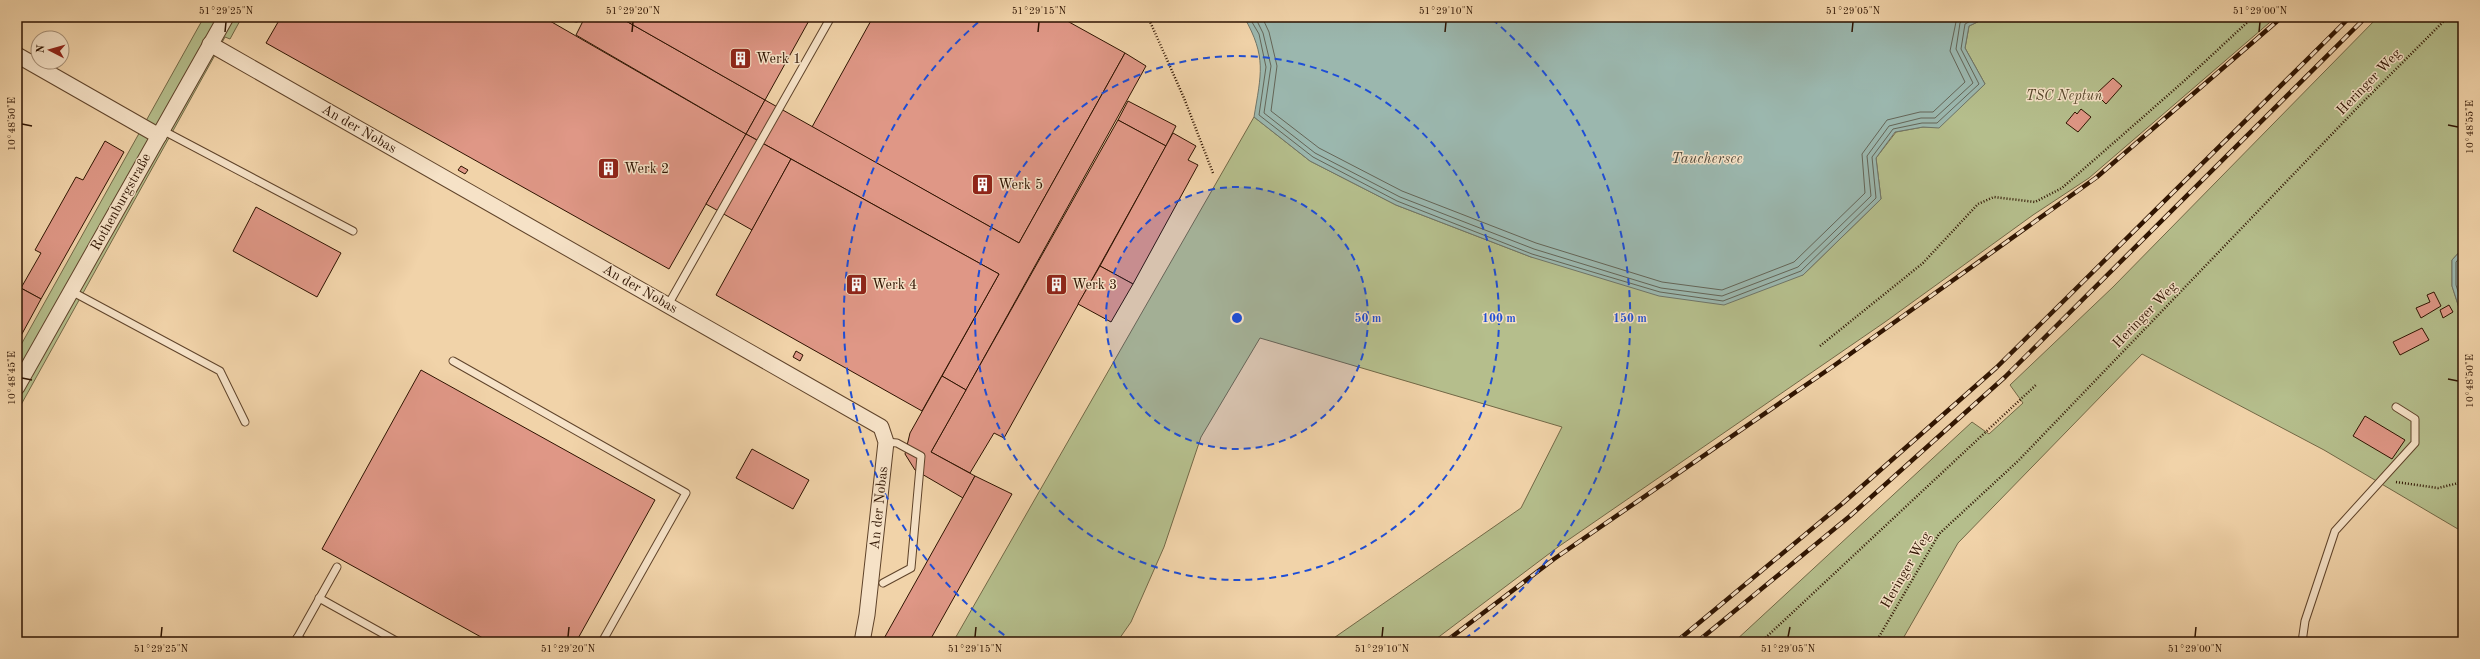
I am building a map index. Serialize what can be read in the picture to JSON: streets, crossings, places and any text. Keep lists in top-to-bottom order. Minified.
{"streets":{"street":["An der Nobas","Rothenburgstraße"],"path":["Heringer Weg"]},"crossings":[["An der Nobas","Rothenburgstraße"]],"water":["Tauchersee"],"parks":["TSC Neptun"],"places":{"building":["Werk 1","Werk 2","Werk 5","Werk 4","Werk 3"]},"north":"left","coordinates":["51°29'25\"N","51°29'20\"N","51°29'15\"N","51°29'10\"N","51°29'05\"N","51°29'00\"N","10°48'50\"E","10°48'55\"E","10°48'45\"E"],"rings":["50 m","100 m","150 m"]}
